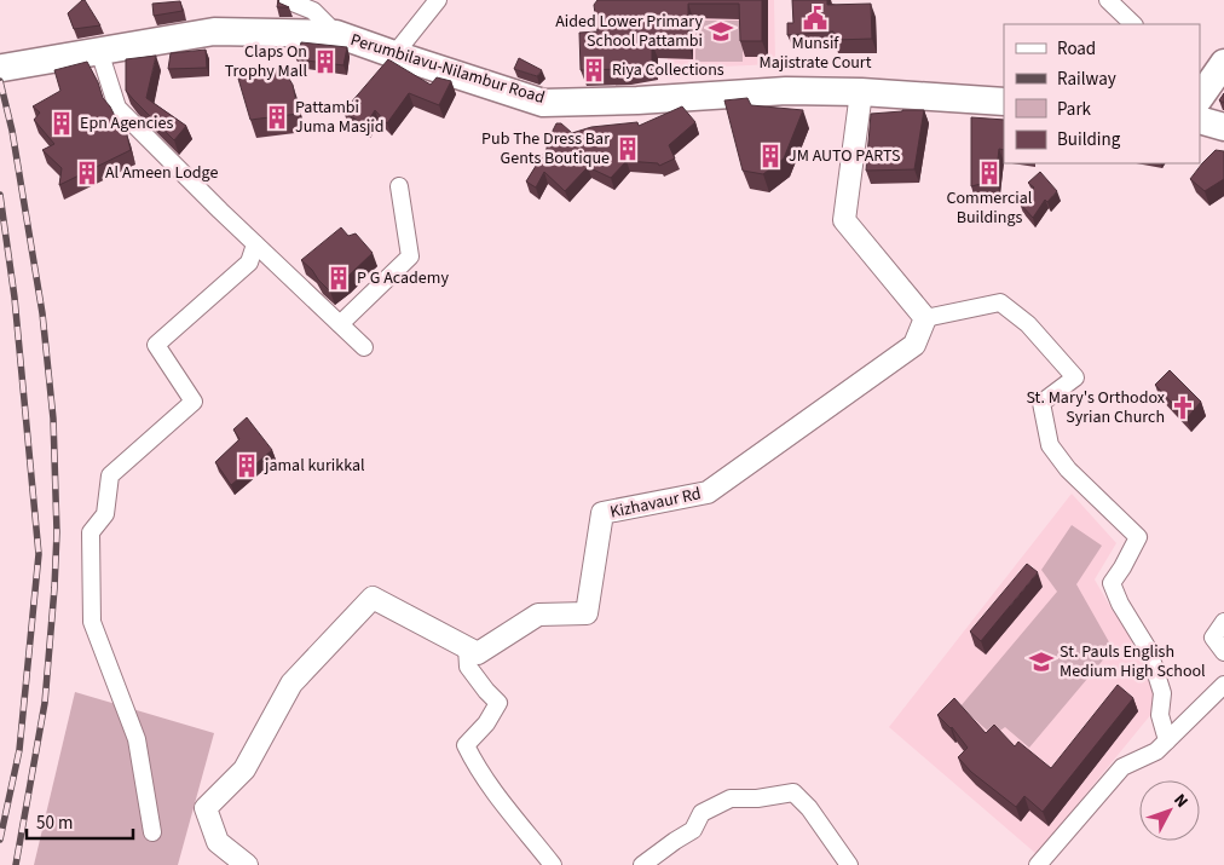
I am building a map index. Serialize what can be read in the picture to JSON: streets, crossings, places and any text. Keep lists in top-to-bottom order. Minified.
{"streets":{"main road":["Perumbilavu-Nilambur Road"],"street":["Kizhavaur Rd"]},"places":{"public building":["Munsif Majistrate Court"],"school or university":["Aided Lower Primary School Pattambi","St. Pauls English Medium High School"],"building":["Claps On Trophy Mall","Riya Collections","Pattambi Juma Masjid","Epn Agencies","Pub The Dress Bar Gents Boutique","JM AUTO PARTS","Al Ameen Lodge","Commercial Buildings","P G Academy","jamal kurikkal"],"church":["St. Mary's Orthodox Syrian Church"]},"legend":["Road","Railway","Park","Building"],"scale_bar":"50 m","north":"top right"}
